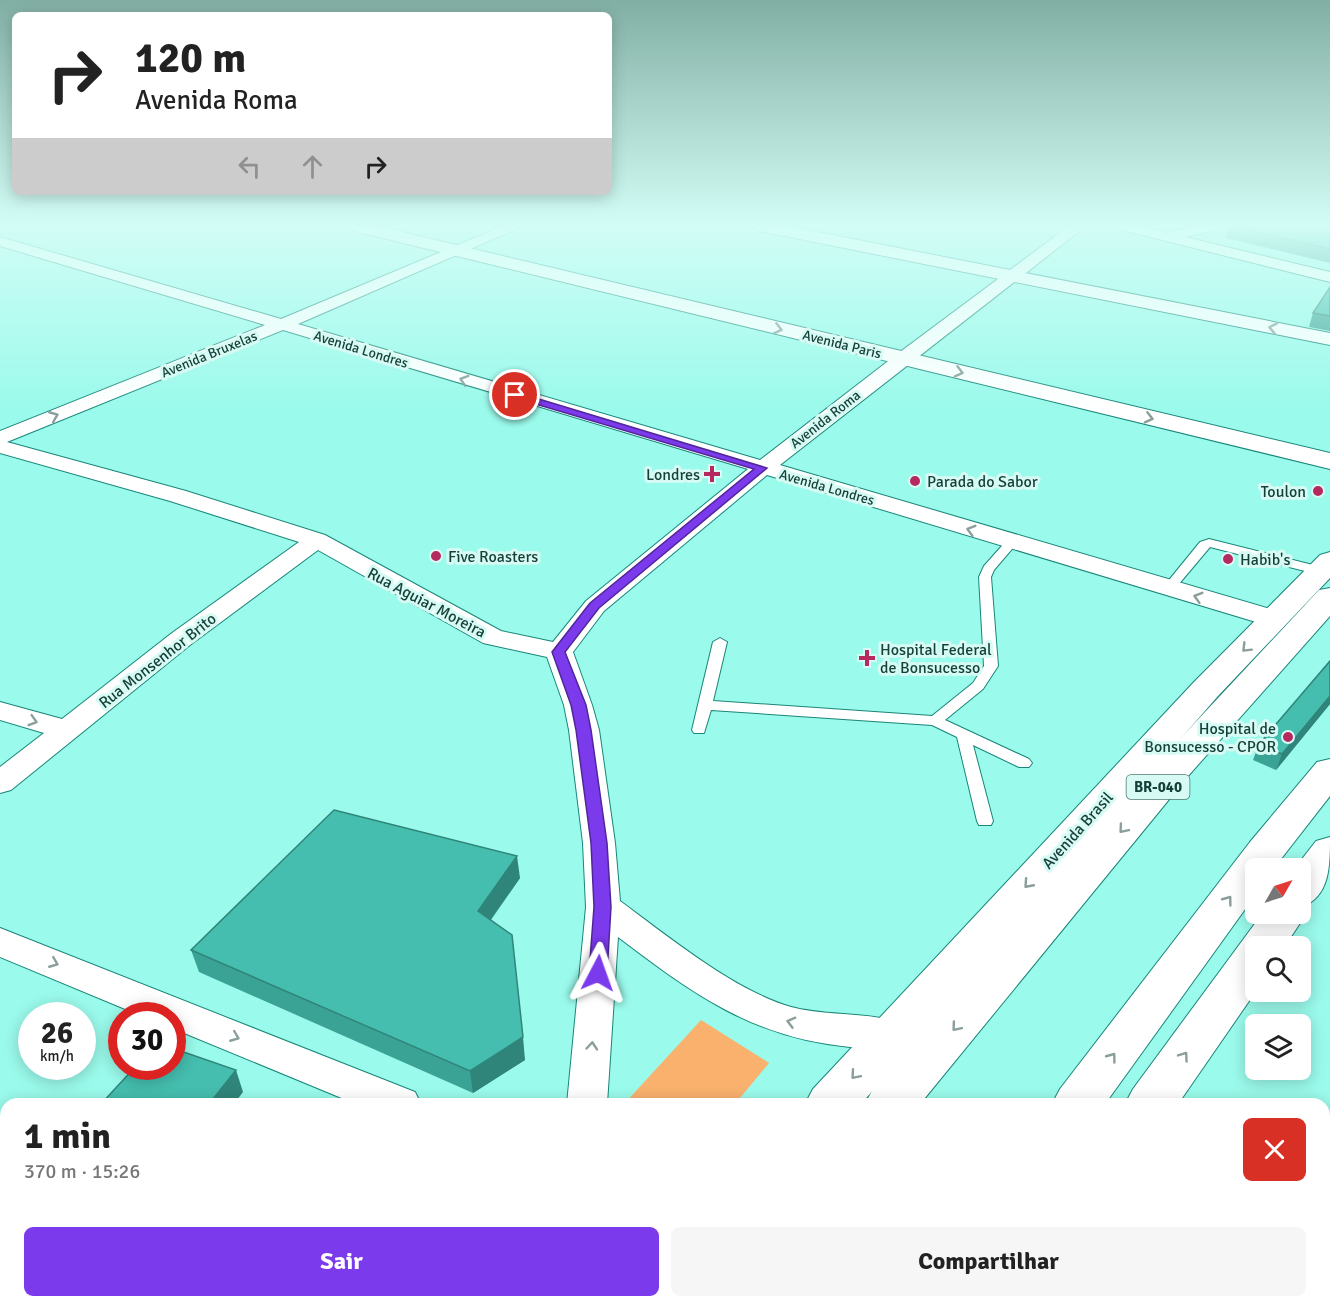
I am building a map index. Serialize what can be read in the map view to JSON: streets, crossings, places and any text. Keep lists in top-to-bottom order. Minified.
{"streets":{"main road":["Avenida Paris","BR-040","Avenida Brasil"],"street":["Avenida Londres","Avenida Bruxelas","Avenida Roma","Rua Aguiar Moreira","Rua Monsenhor Brito"]},"crossings":[["Avenida Paris","Avenida Roma"],["Avenida Londres","Avenida Bruxelas"],["Avenida Londres","Avenida Roma"],["Avenida Londres","Avenida Brasil"],["Avenida Bruxelas","Rua Aguiar Moreira"],["Avenida Roma","Rua Aguiar Moreira"],["Rua Aguiar Moreira","Rua Monsenhor Brito"]],"one_way":["Avenida Londres","Avenida Bruxelas"],"places":{"health":["Londres","Hospital Federal de Bonsucesso"],"other":["Parada do Sabor","Toulon","Five Roasters","Habib's","Hospital de Bonsucesso - CPOR"]},"north":"top right","page":{"turn":["120 m","Avenida Roma"],"speed":"26 km/h","limit":"30","heading":["1 min","370 m · 15:26"],"buttons":["Sair","Compartilhar"]}}
